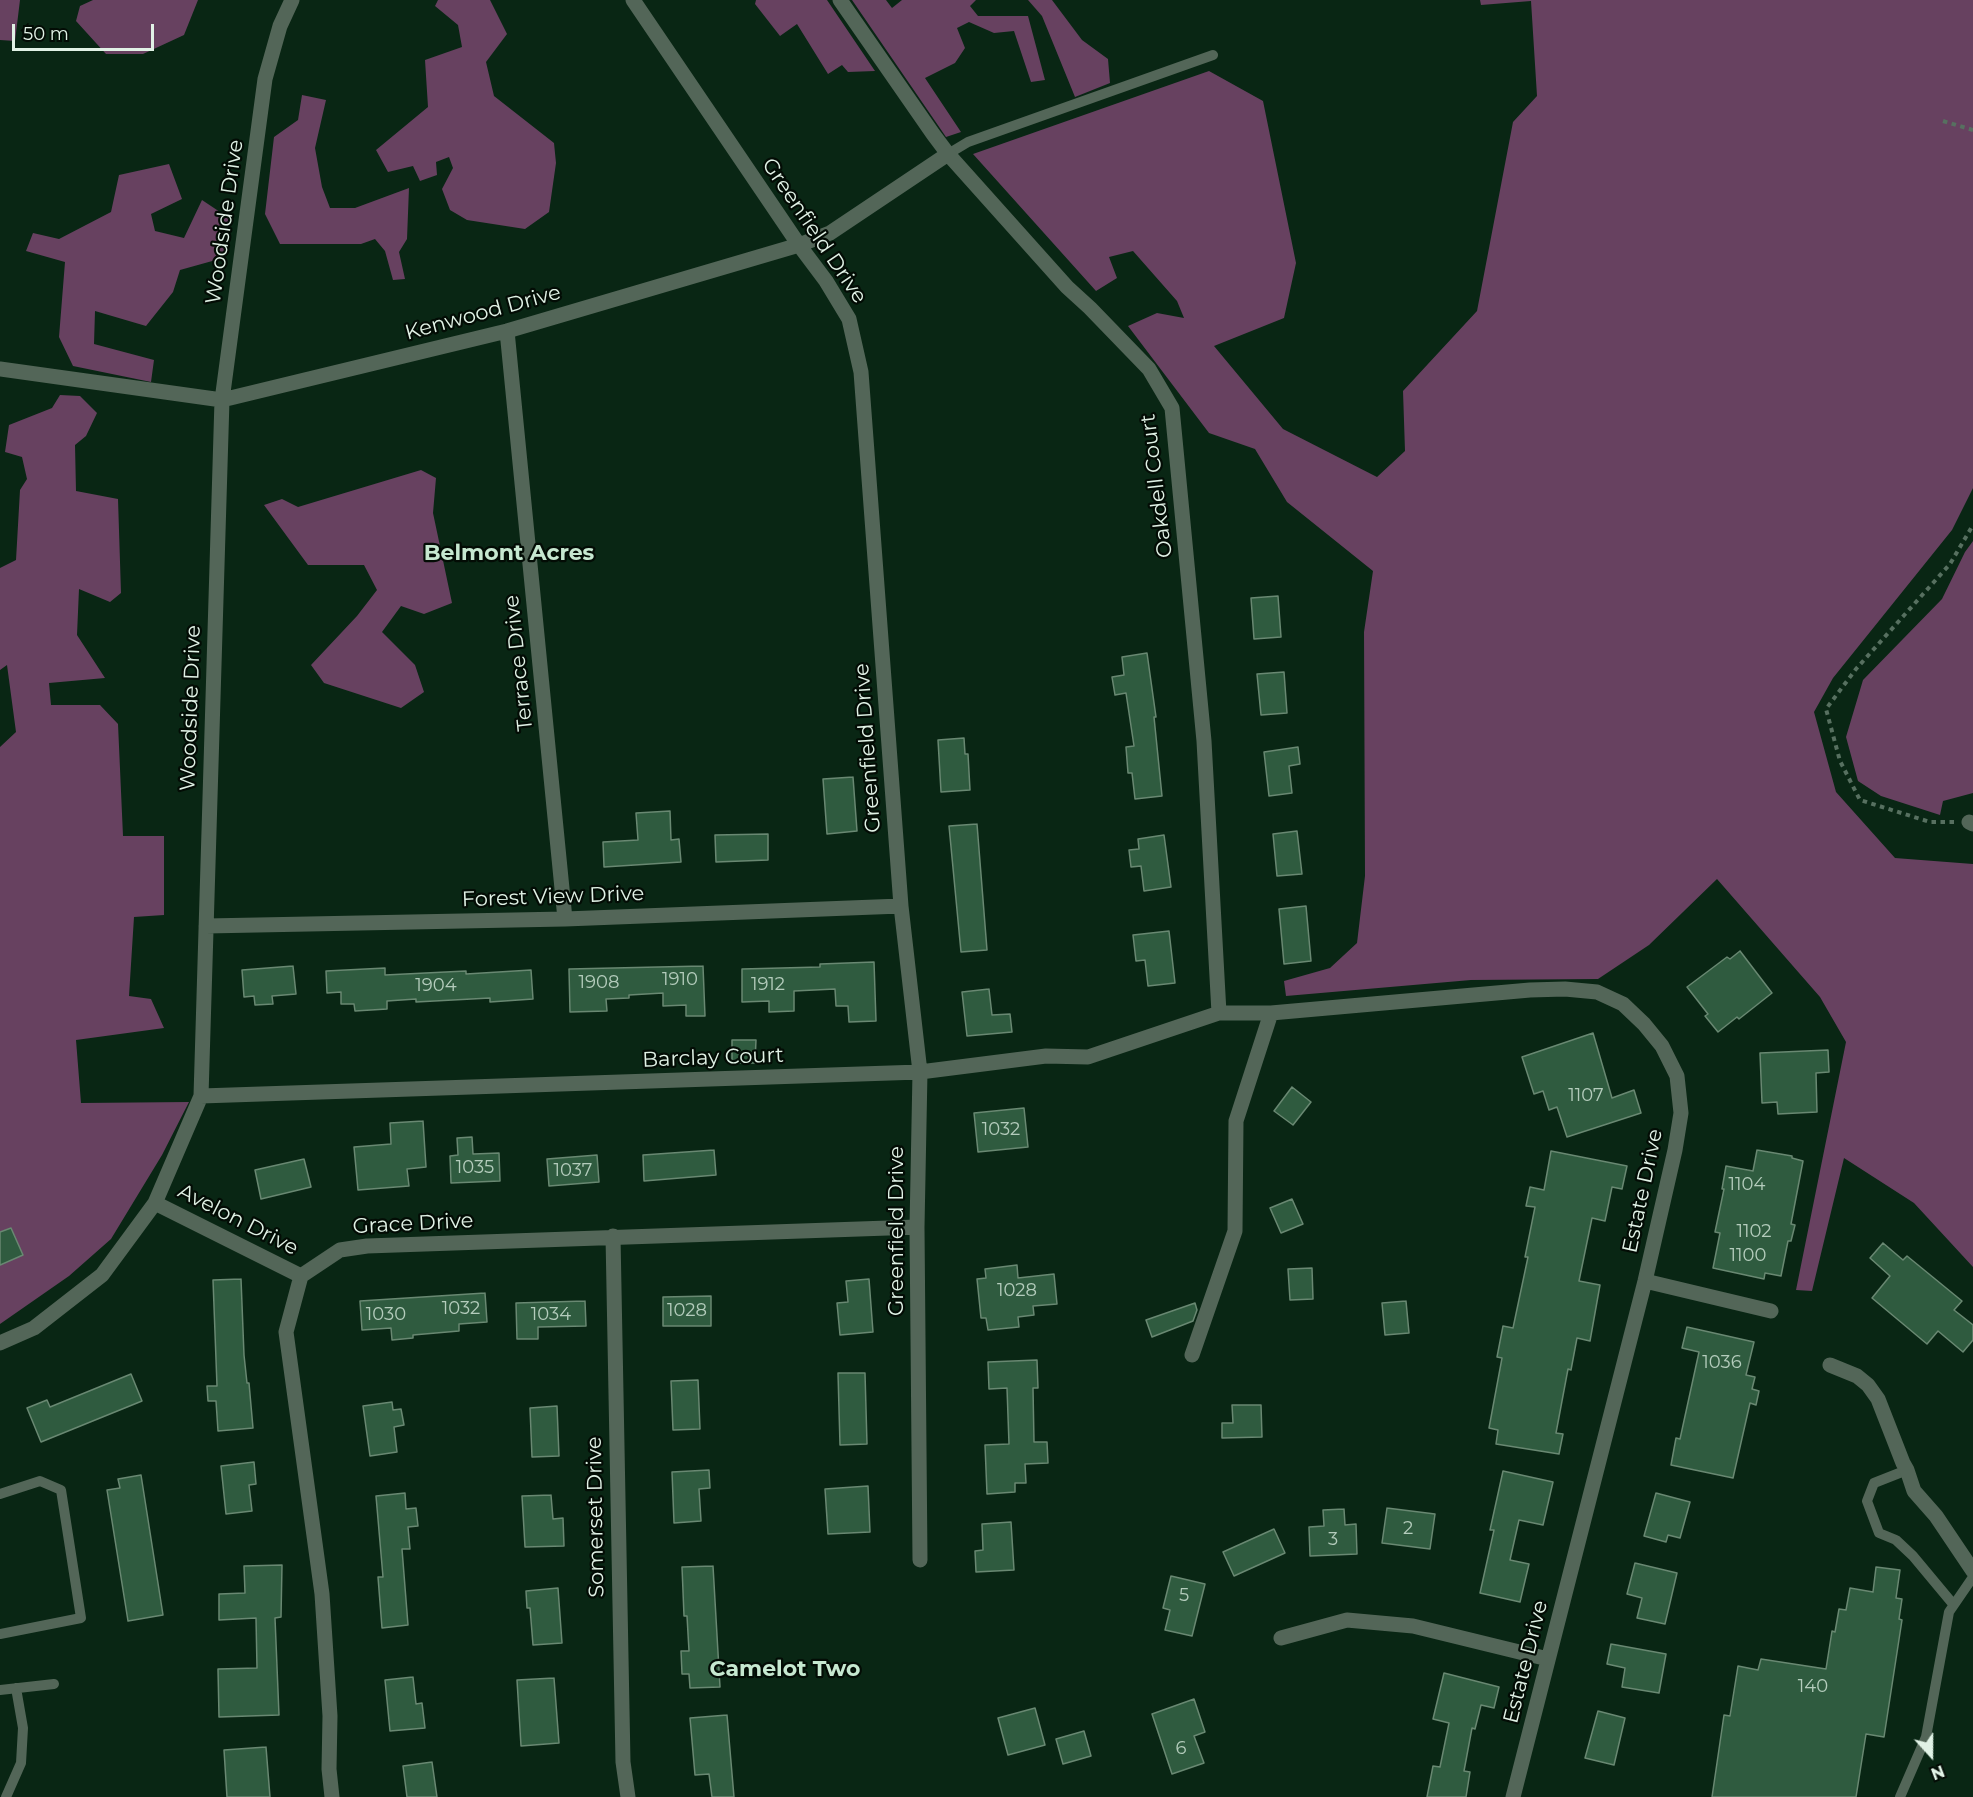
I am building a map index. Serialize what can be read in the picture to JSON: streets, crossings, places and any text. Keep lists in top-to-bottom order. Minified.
{"streets":{"street":["Woodside Drive","Greenfield Drive","Kenwood Drive","Oakdell Court","Terrace Drive","Forest View Drive","Barclay Court","Estate Drive","Avelon Drive","Grace Drive","Somerset Drive"]},"crossings":[["Woodside Drive","Kenwood Drive"],["Woodside Drive","Forest View Drive"],["Woodside Drive","Barclay Court"],["Woodside Drive","Avelon Drive"],["Greenfield Drive","Kenwood Drive"],["Greenfield Drive","Forest View Drive"],["Greenfield Drive","Barclay Court"],["Greenfield Drive","Grace Drive"],["Kenwood Drive","Oakdell Court"],["Kenwood Drive","Terrace Drive"],["Oakdell Court","Barclay Court"],["Oakdell Court","Estate Drive"],["Terrace Drive","Forest View Drive"],["Barclay Court","Estate Drive"],["Avelon Drive","Grace Drive"],["Grace Drive","Somerset Drive"]],"districts":["Belmont Acres","Camelot Two"],"house_numbers":["1910","1908","1912","1904","1107","1032","1035","1037","1104","1102","1100","1028","1032","1028","1030","1034","1036","2","3","5","140","6"],"scale_bar":"50 m","north":"bottom"}
